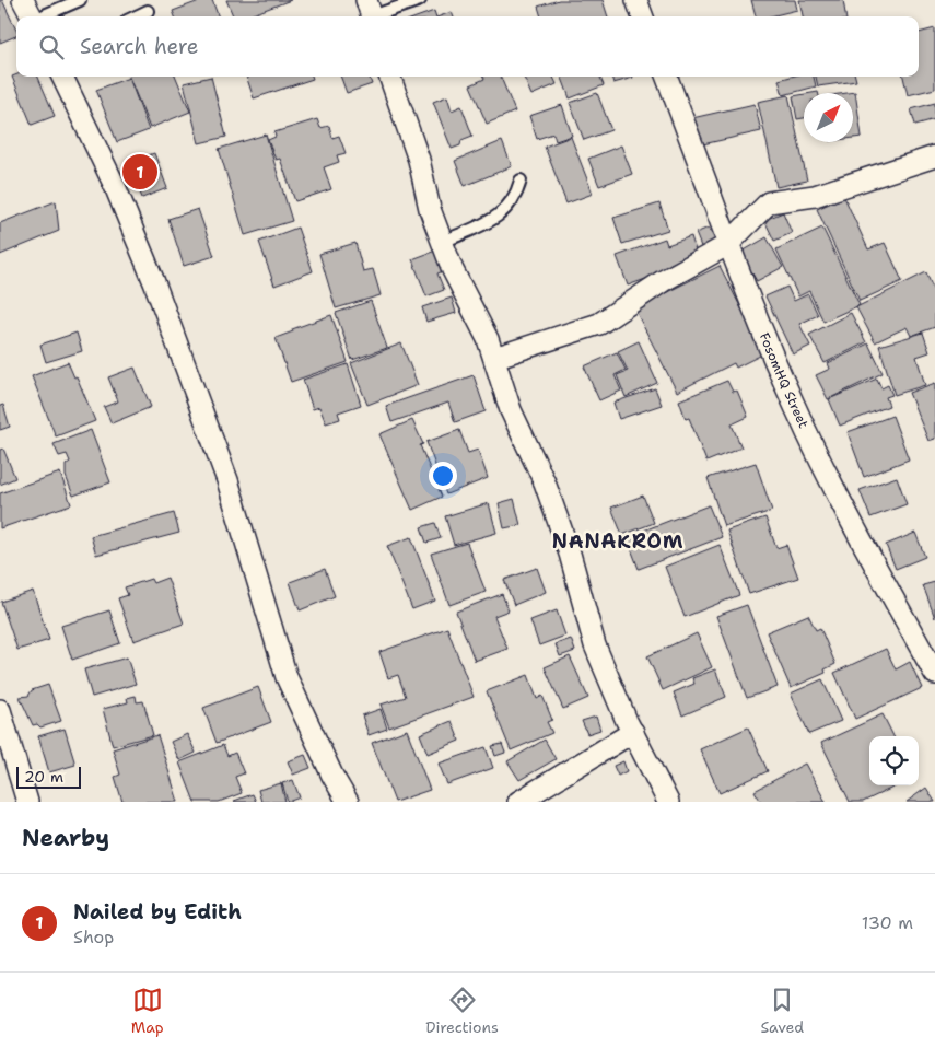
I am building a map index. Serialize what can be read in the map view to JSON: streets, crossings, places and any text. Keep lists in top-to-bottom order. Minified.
{"streets":{"street":["FosomHQ Street"]},"districts":["NANAKROM"],"scale_bar":"20 m","north":"top right","page":{"search":"Search here","pins":"1","scale":"20 m","heading":"Nearby","list":[{"mark":"1","name":"Nailed by Edith","note":"Shop","value":"130 m"}],"nav":["Map","Directions","Saved"]}}
